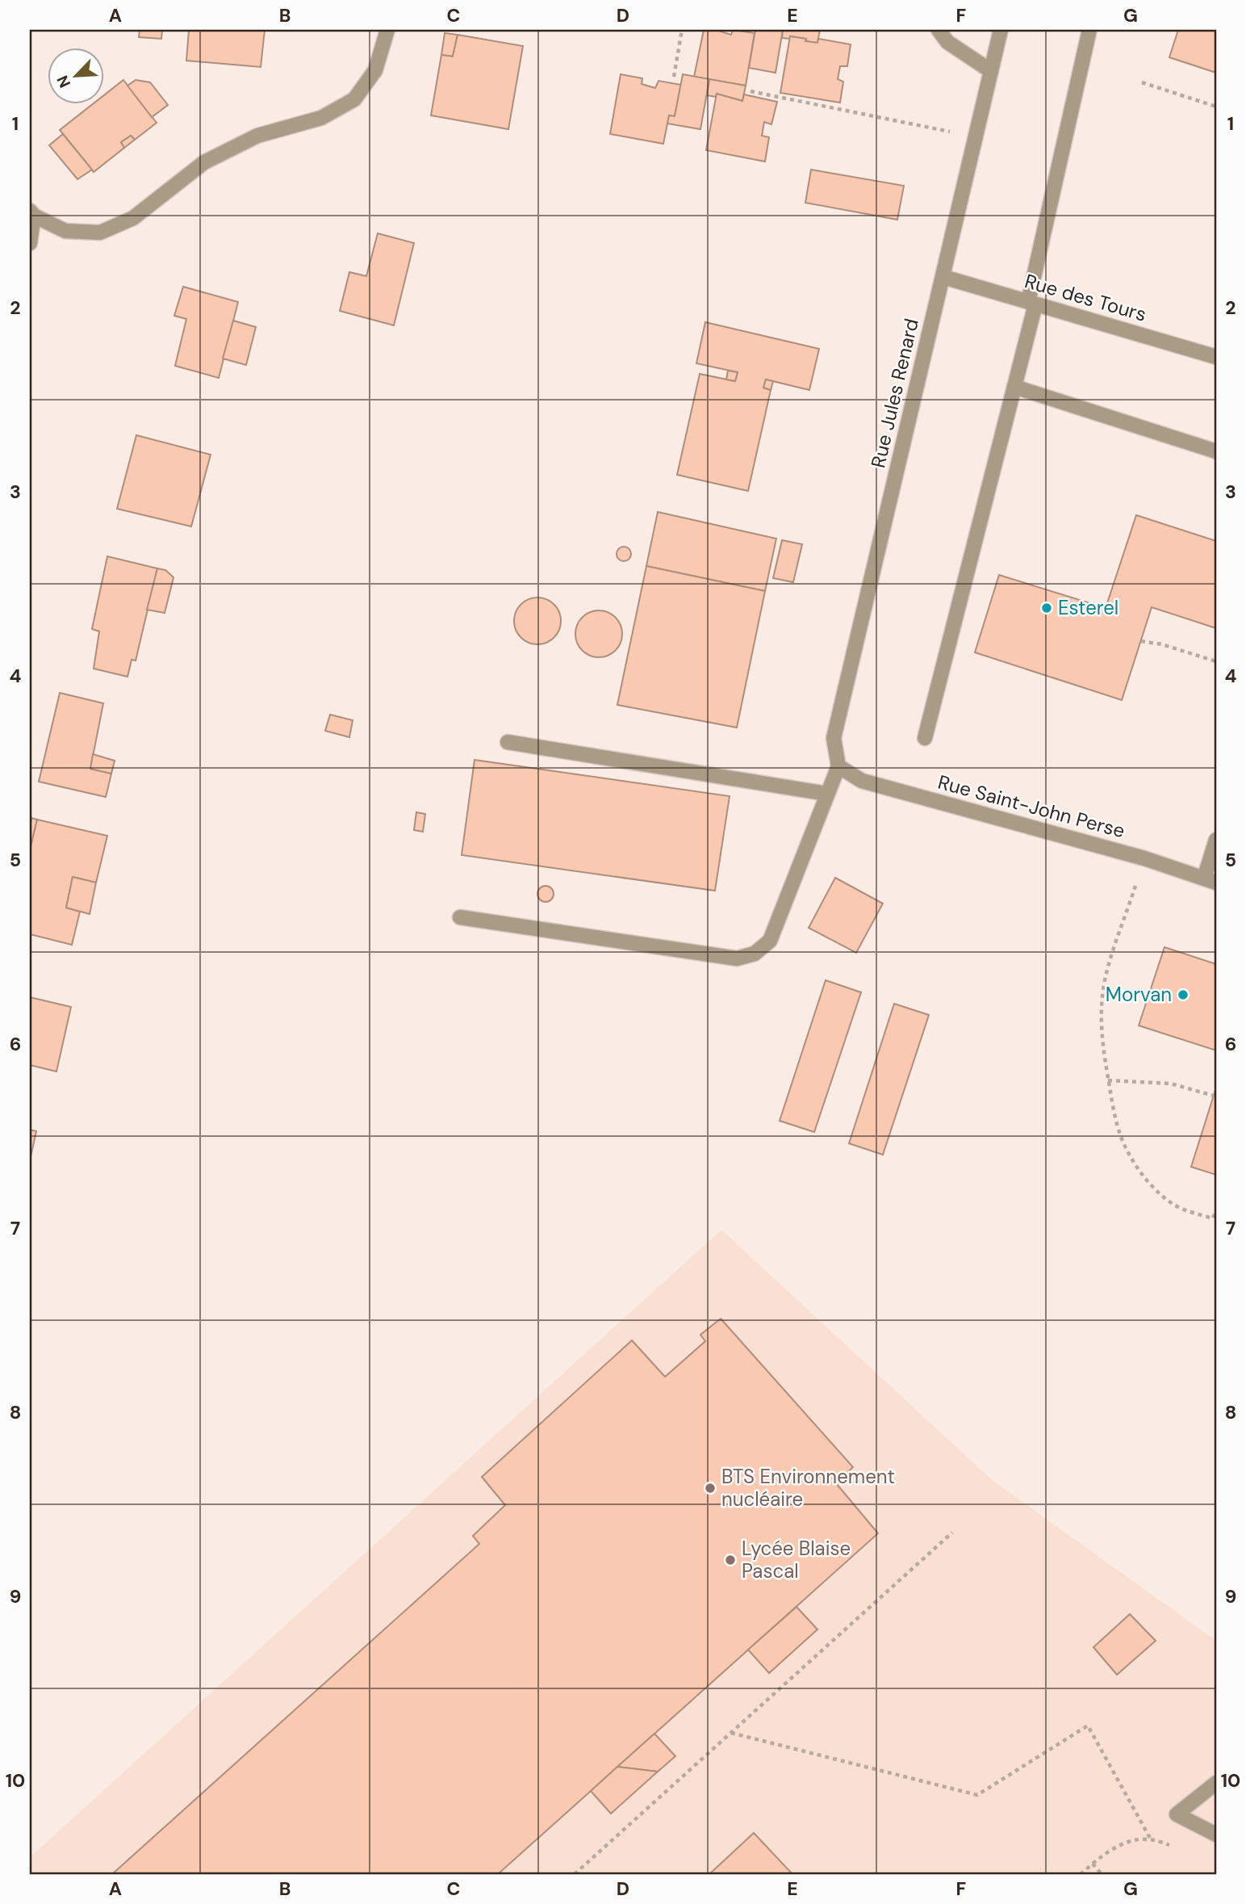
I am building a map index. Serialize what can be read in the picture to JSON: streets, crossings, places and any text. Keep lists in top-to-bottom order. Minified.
{"streets":{"street":["Rue des Tours","Rue Jules Renard","Rue Saint-John Perse"]},"crossings":[["Rue des Tours","Rue Jules Renard"],["Rue Jules Renard","Rue Saint-John Perse"]],"places":["Esterel","Morvan","BTS Environnement nucléaire","Lycée Blaise Pascal"],"north":"bottom left","grid":{"columns":["A","B","C","D","E","F","G"],"rows":["1","2","3","4","5","6","7","8","9","10"]}}
